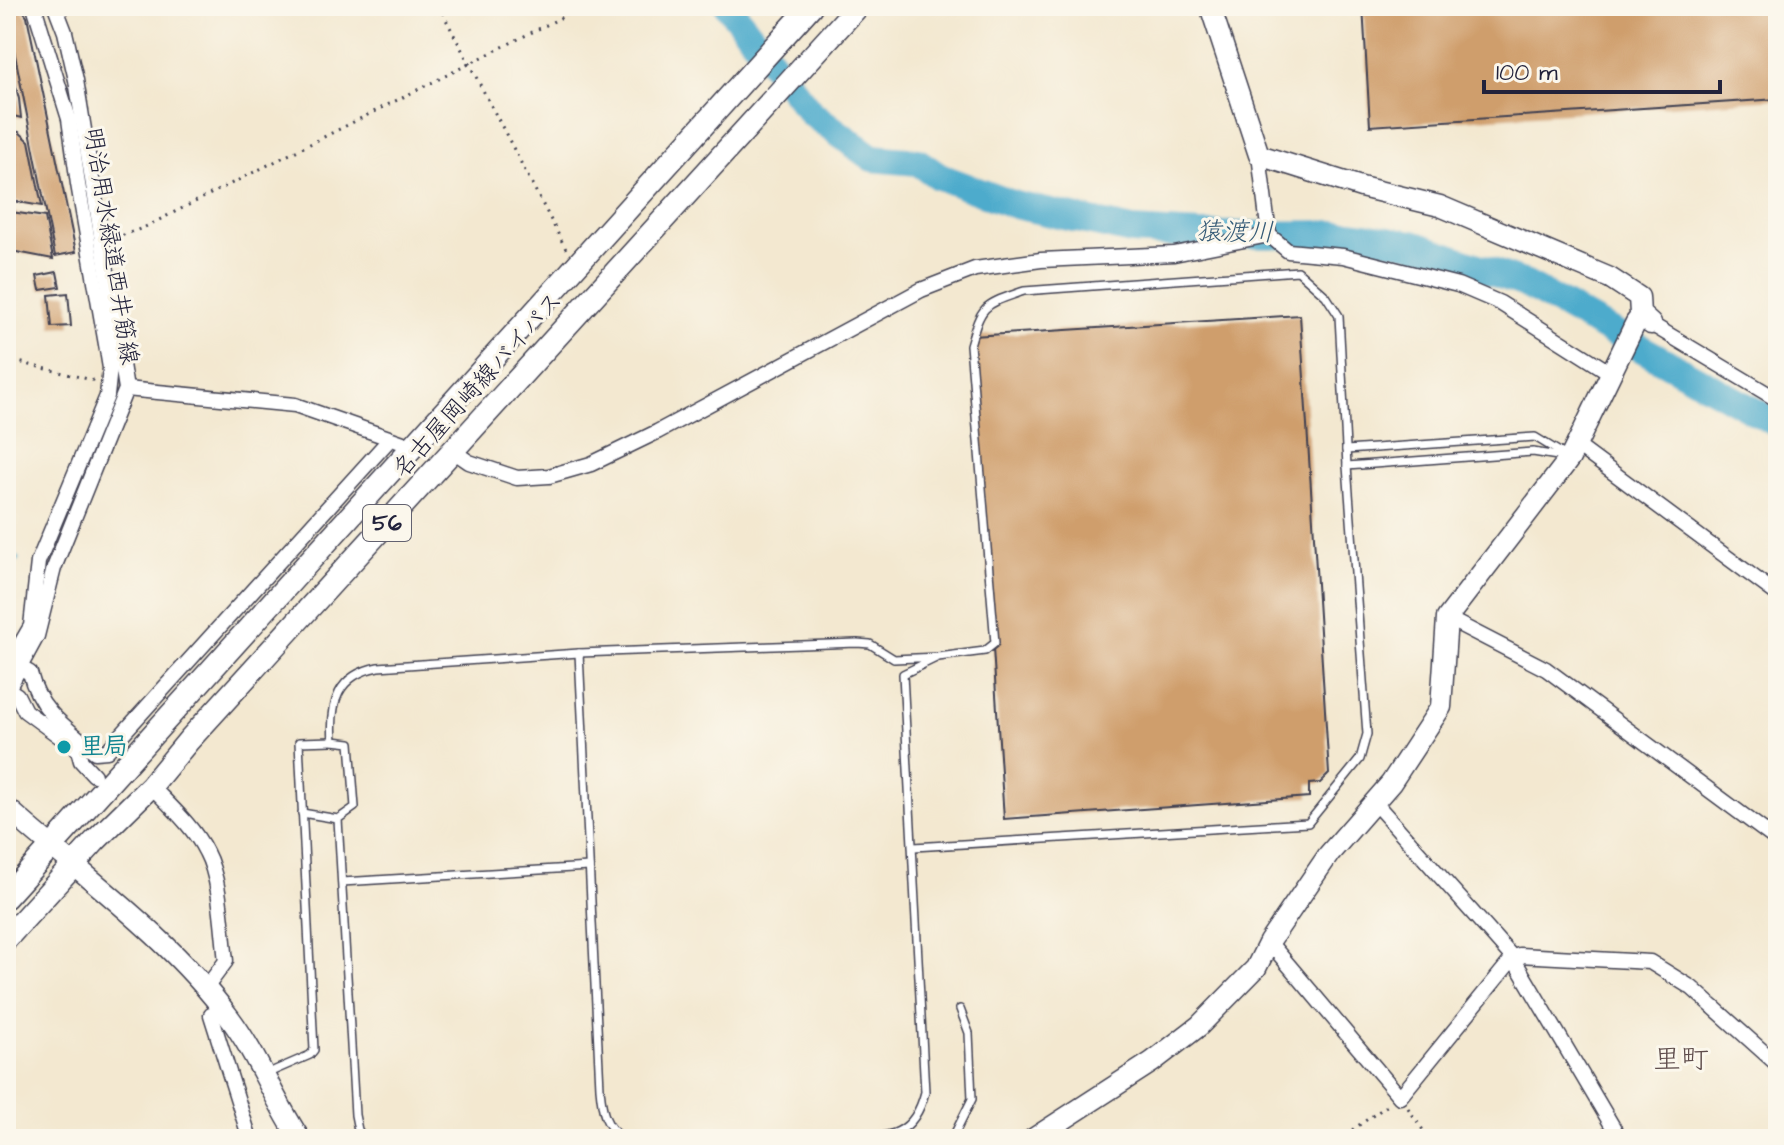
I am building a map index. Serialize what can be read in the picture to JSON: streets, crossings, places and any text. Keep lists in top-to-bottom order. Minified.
{"streets":{"main road":["名古屋岡崎線バイパス","56"],"street":["明治用水緑道西井筋線"]},"districts":["里町"],"water":["猿渡川"],"places":["里局"],"scale_bar":"100 m"}
